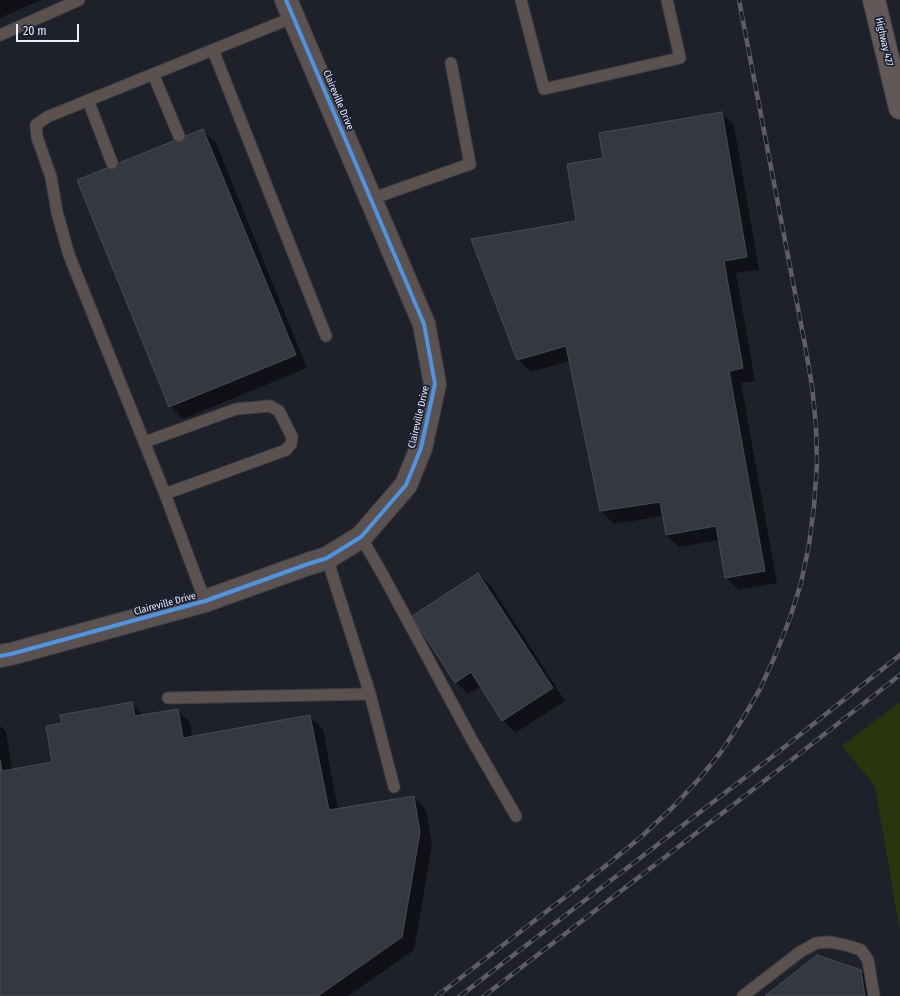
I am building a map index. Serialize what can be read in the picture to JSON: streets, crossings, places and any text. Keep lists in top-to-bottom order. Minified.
{"streets":{"highway":["Highway 427"],"street":["Claireville Drive"]},"scale_bar":"20 m"}
